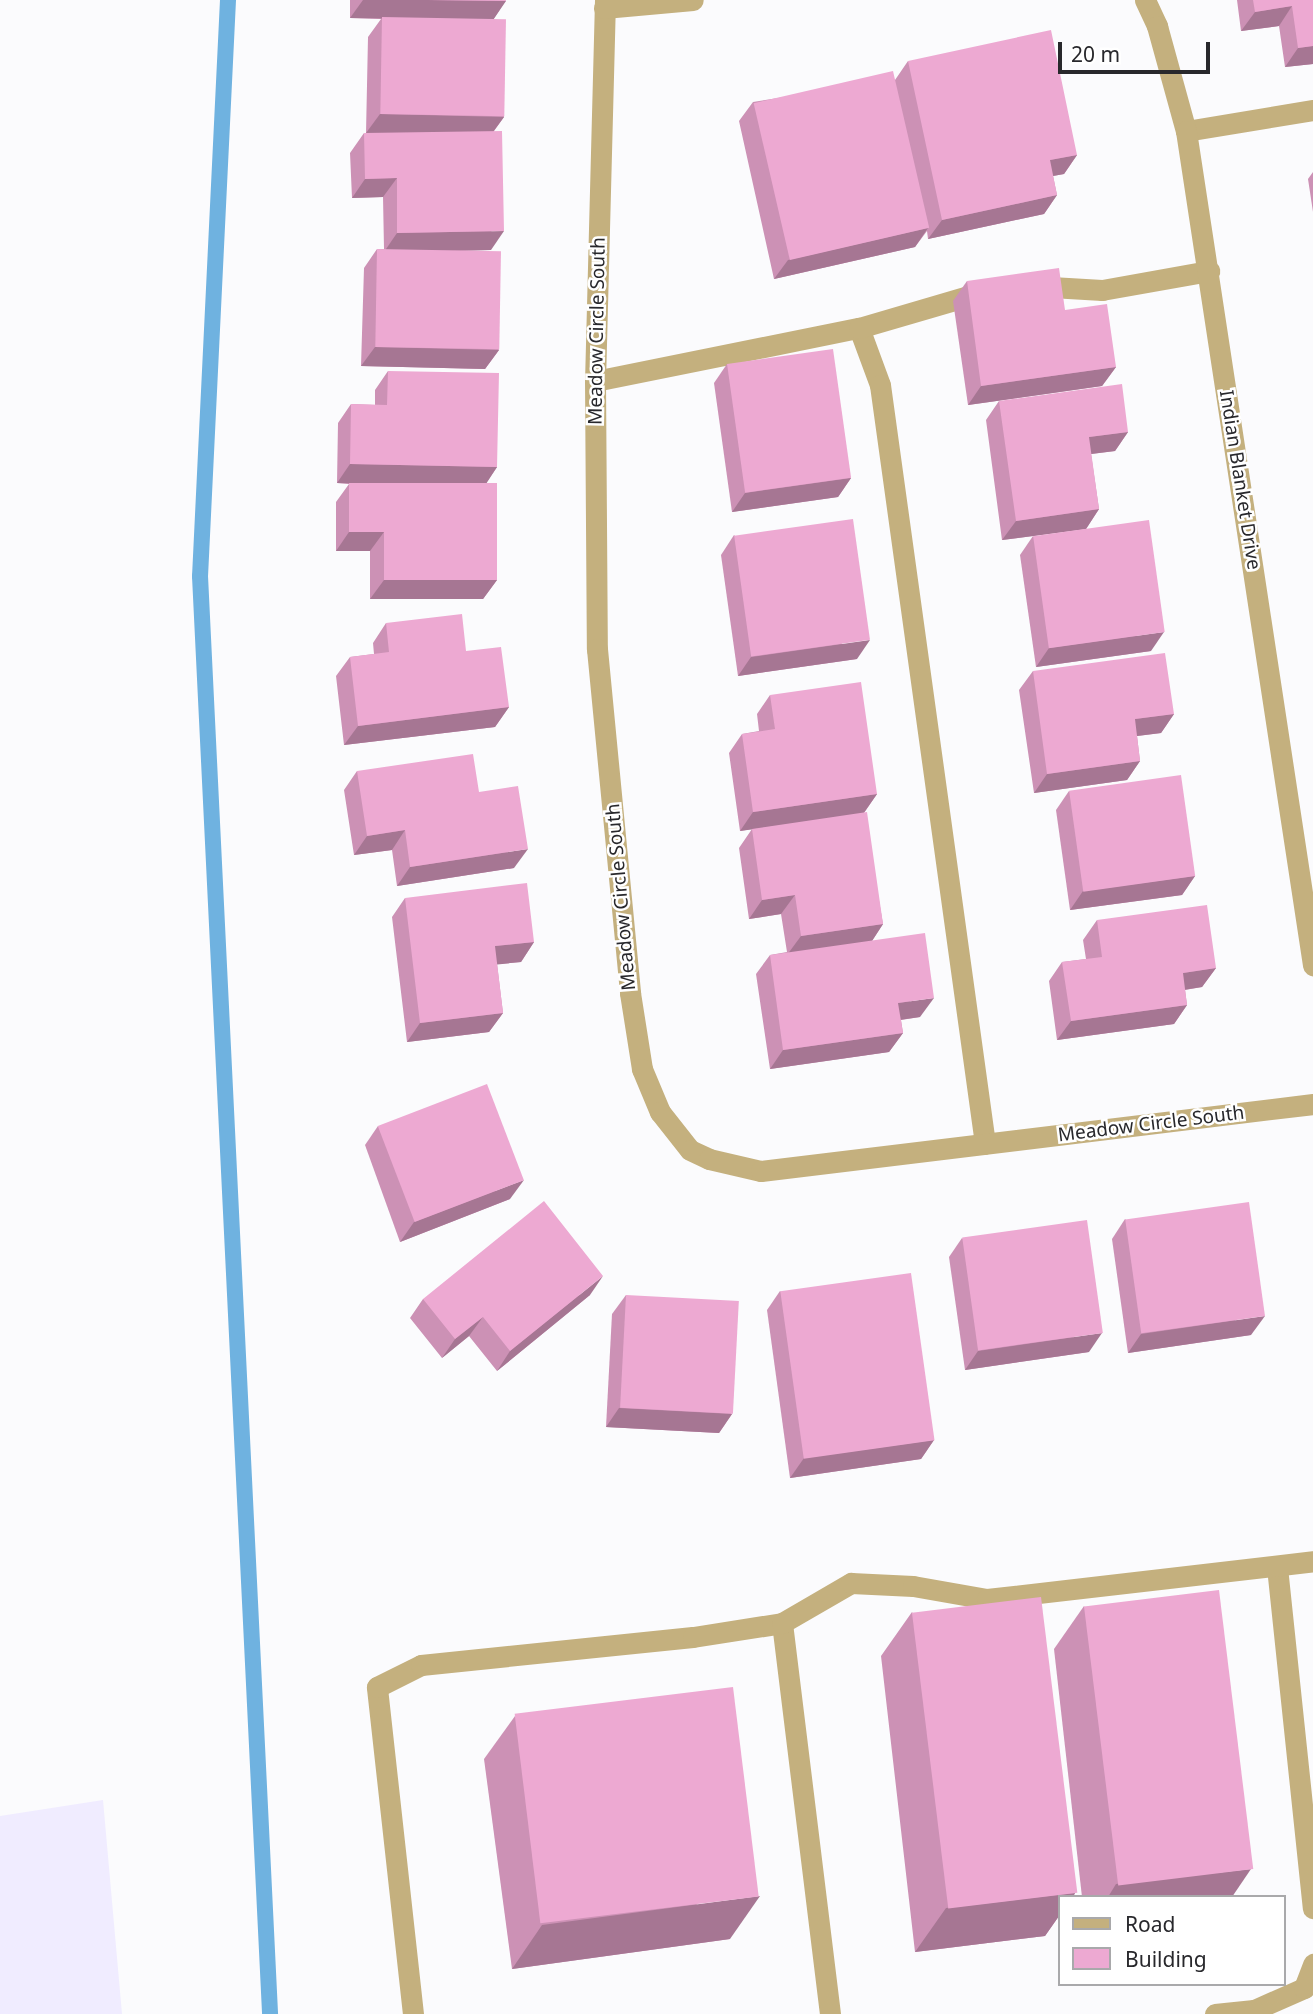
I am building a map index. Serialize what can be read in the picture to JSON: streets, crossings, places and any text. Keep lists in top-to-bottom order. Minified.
{"streets":{"street":["Meadow Circle South","Indian Blanket Drive"]},"legend":["Road","Building"],"scale_bar":"20 m"}
